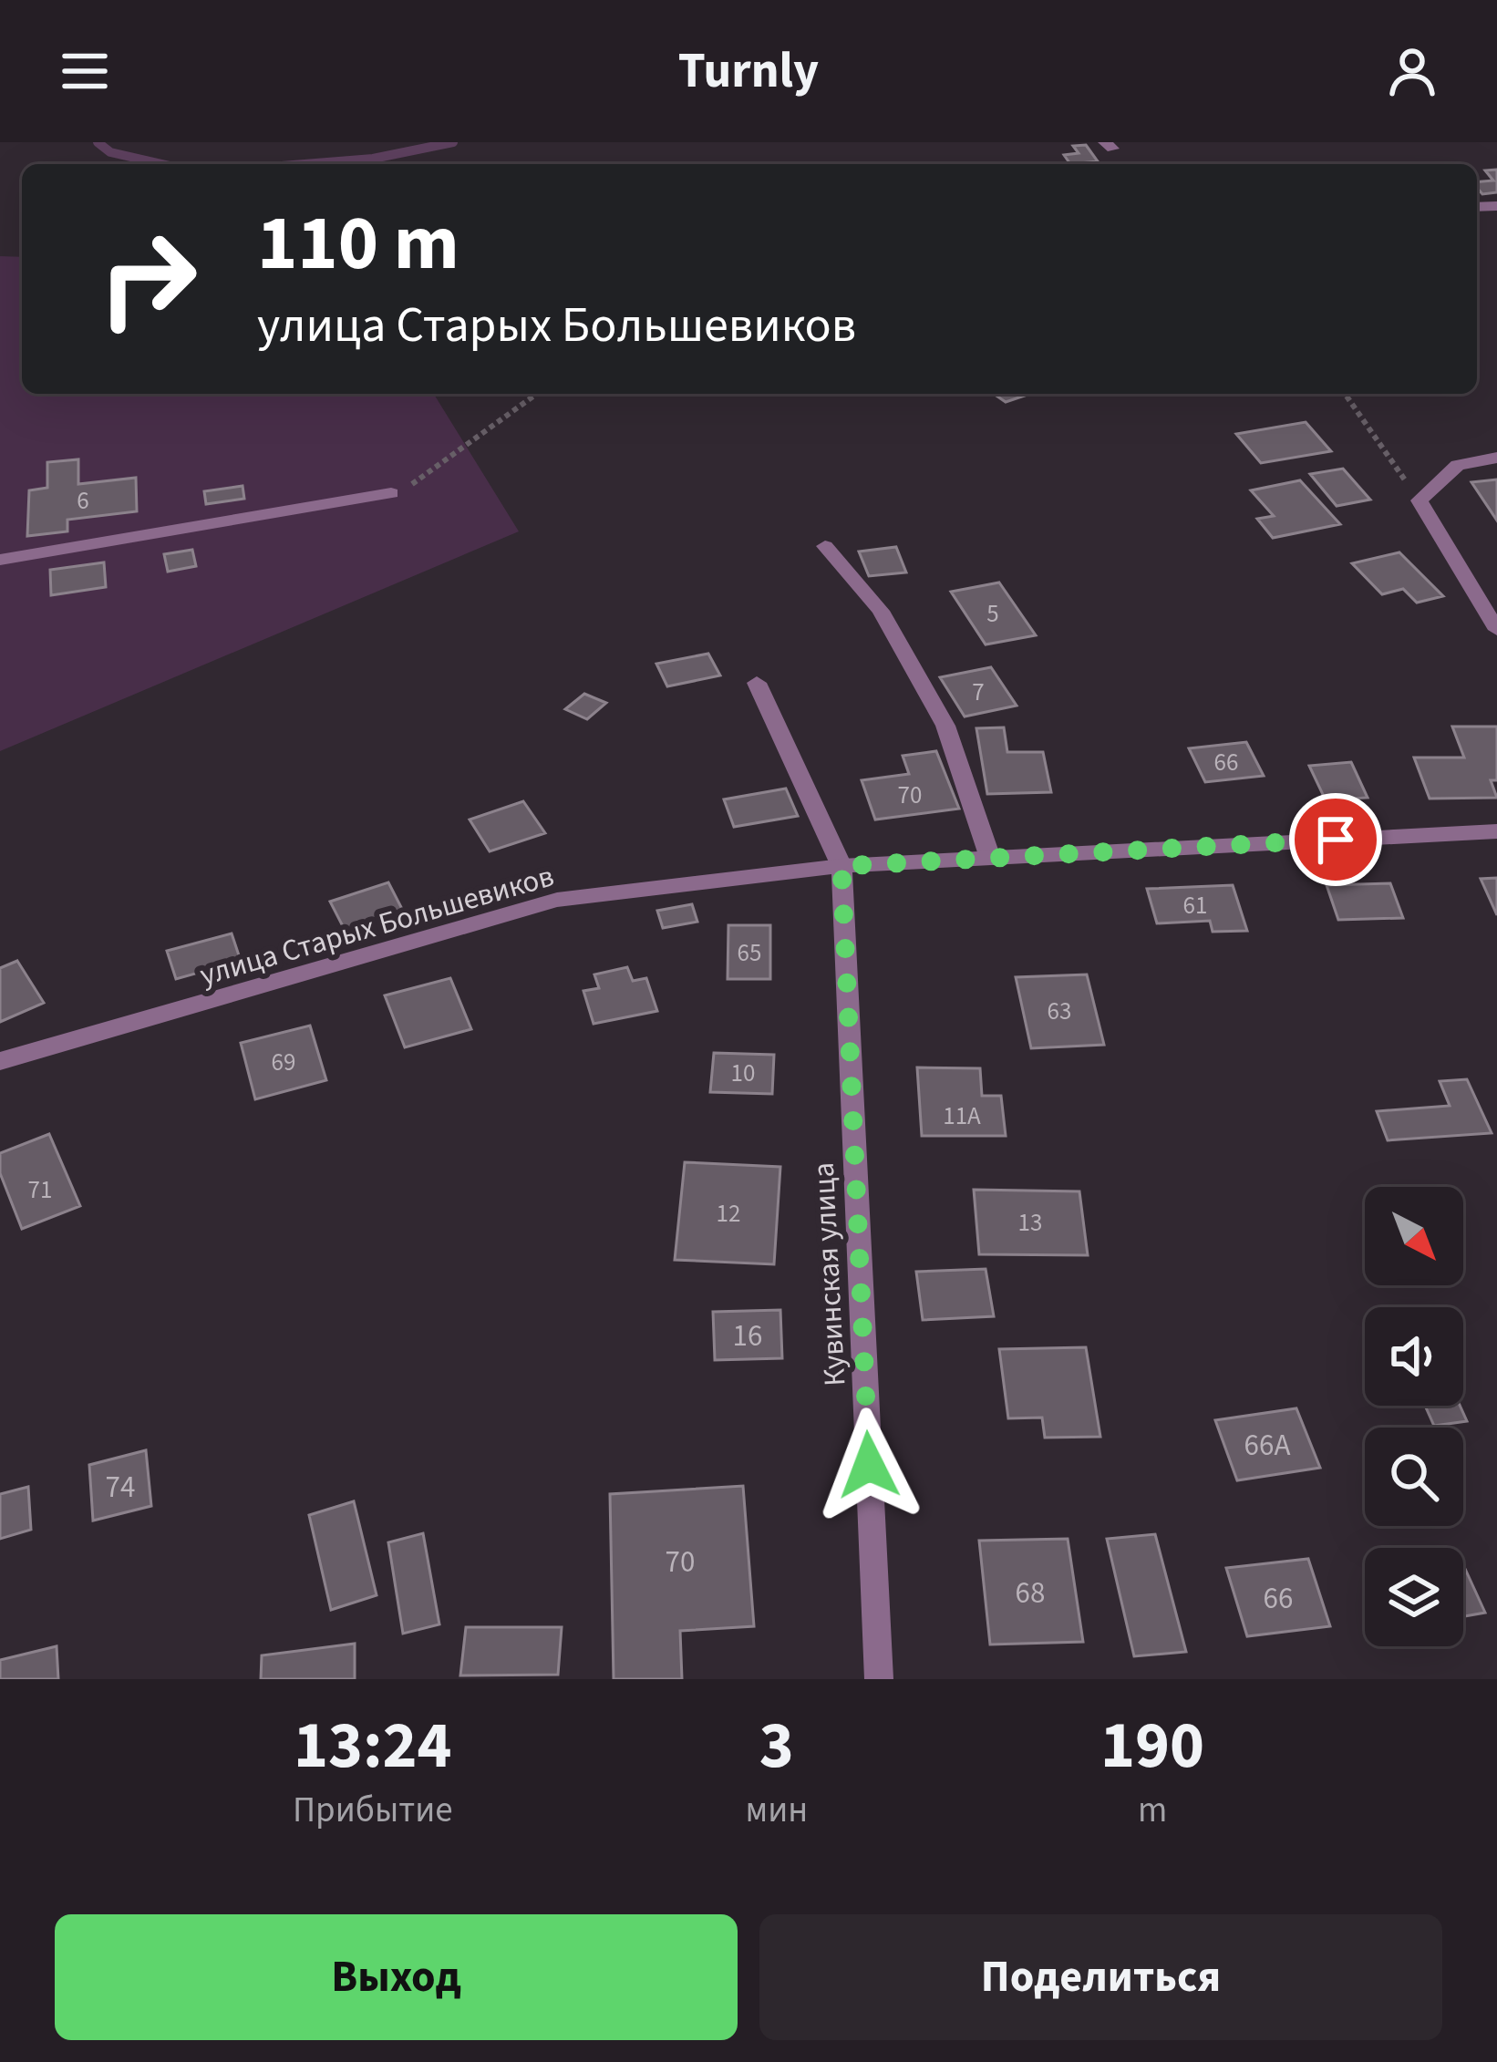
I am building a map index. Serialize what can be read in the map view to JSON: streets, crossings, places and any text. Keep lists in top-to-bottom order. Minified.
{"streets":{"street":["улица Старых Большевиков","Кувинская улица"]},"crossings":[["улица Старых Большевиков","Кувинская улица"]],"house_numbers":["6","5","7","66","70","61","65","63","69","10","11А","71","12","13","16","66А","74","70","68","66"],"north":"bottom right","page":{"header":"Turnly","turn":["110 m","улица Старых Большевиков"],"eta":["13:24","Прибытие","3","мин","190","m"],"buttons":["Выход","Поделиться"]}}
